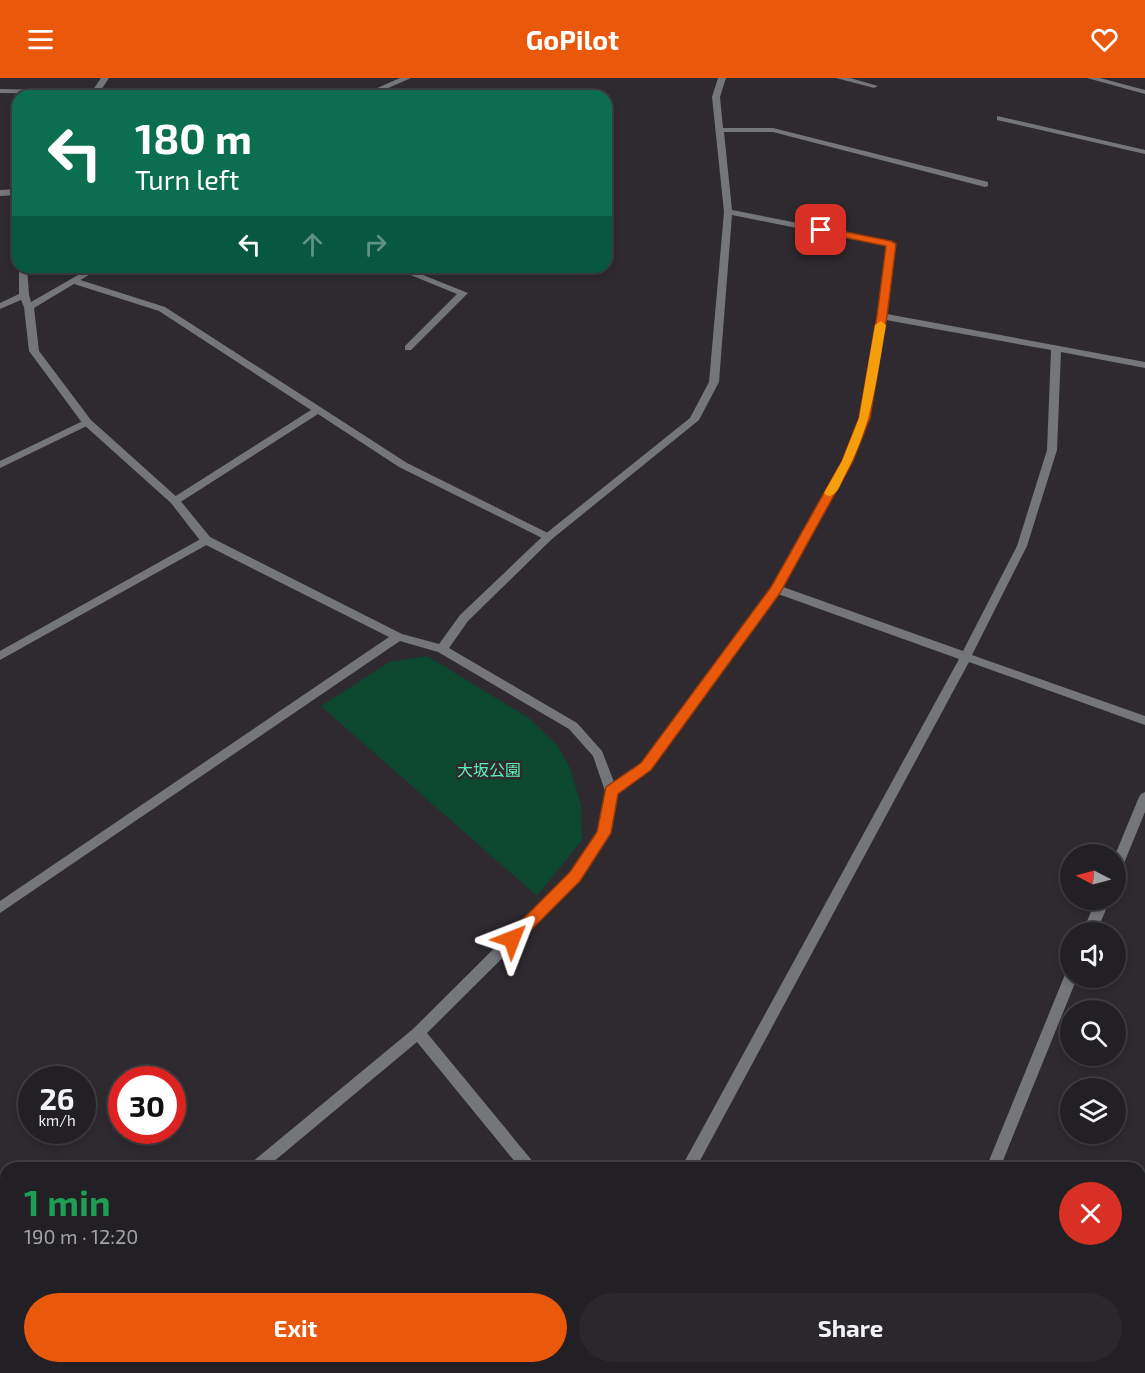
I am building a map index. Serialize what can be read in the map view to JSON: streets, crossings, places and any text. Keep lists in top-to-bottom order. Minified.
{"parks":["大坂公園"],"north":"left","page":{"header":"GoPilot","turn":["180 m","Turn left"],"speed":"26 km/h","limit":"30","heading":["1 min","190 m · 12:20"],"buttons":["Exit","Share"]}}
